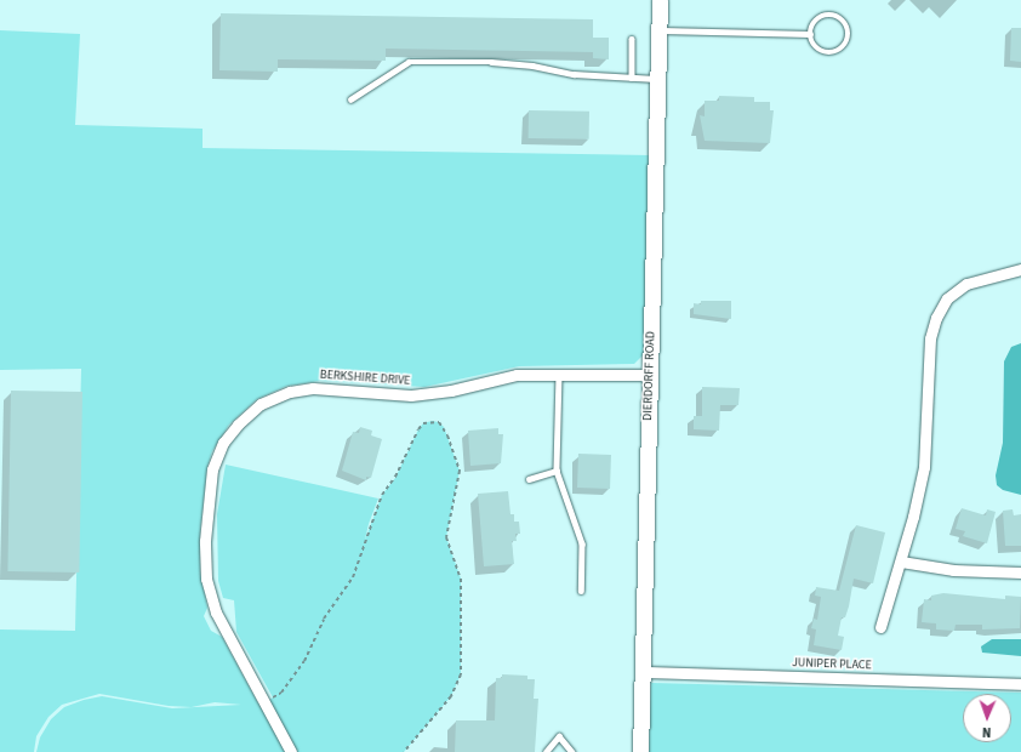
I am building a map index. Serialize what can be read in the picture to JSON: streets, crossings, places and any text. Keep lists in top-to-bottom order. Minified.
{"streets":{"street":["DIERDORFF ROAD","BERKSHIRE DRIVE","JUNIPER PLACE"]},"crossings":[["DIERDORFF ROAD","BERKSHIRE DRIVE"],["DIERDORFF ROAD","JUNIPER PLACE"]],"north":"bottom"}
